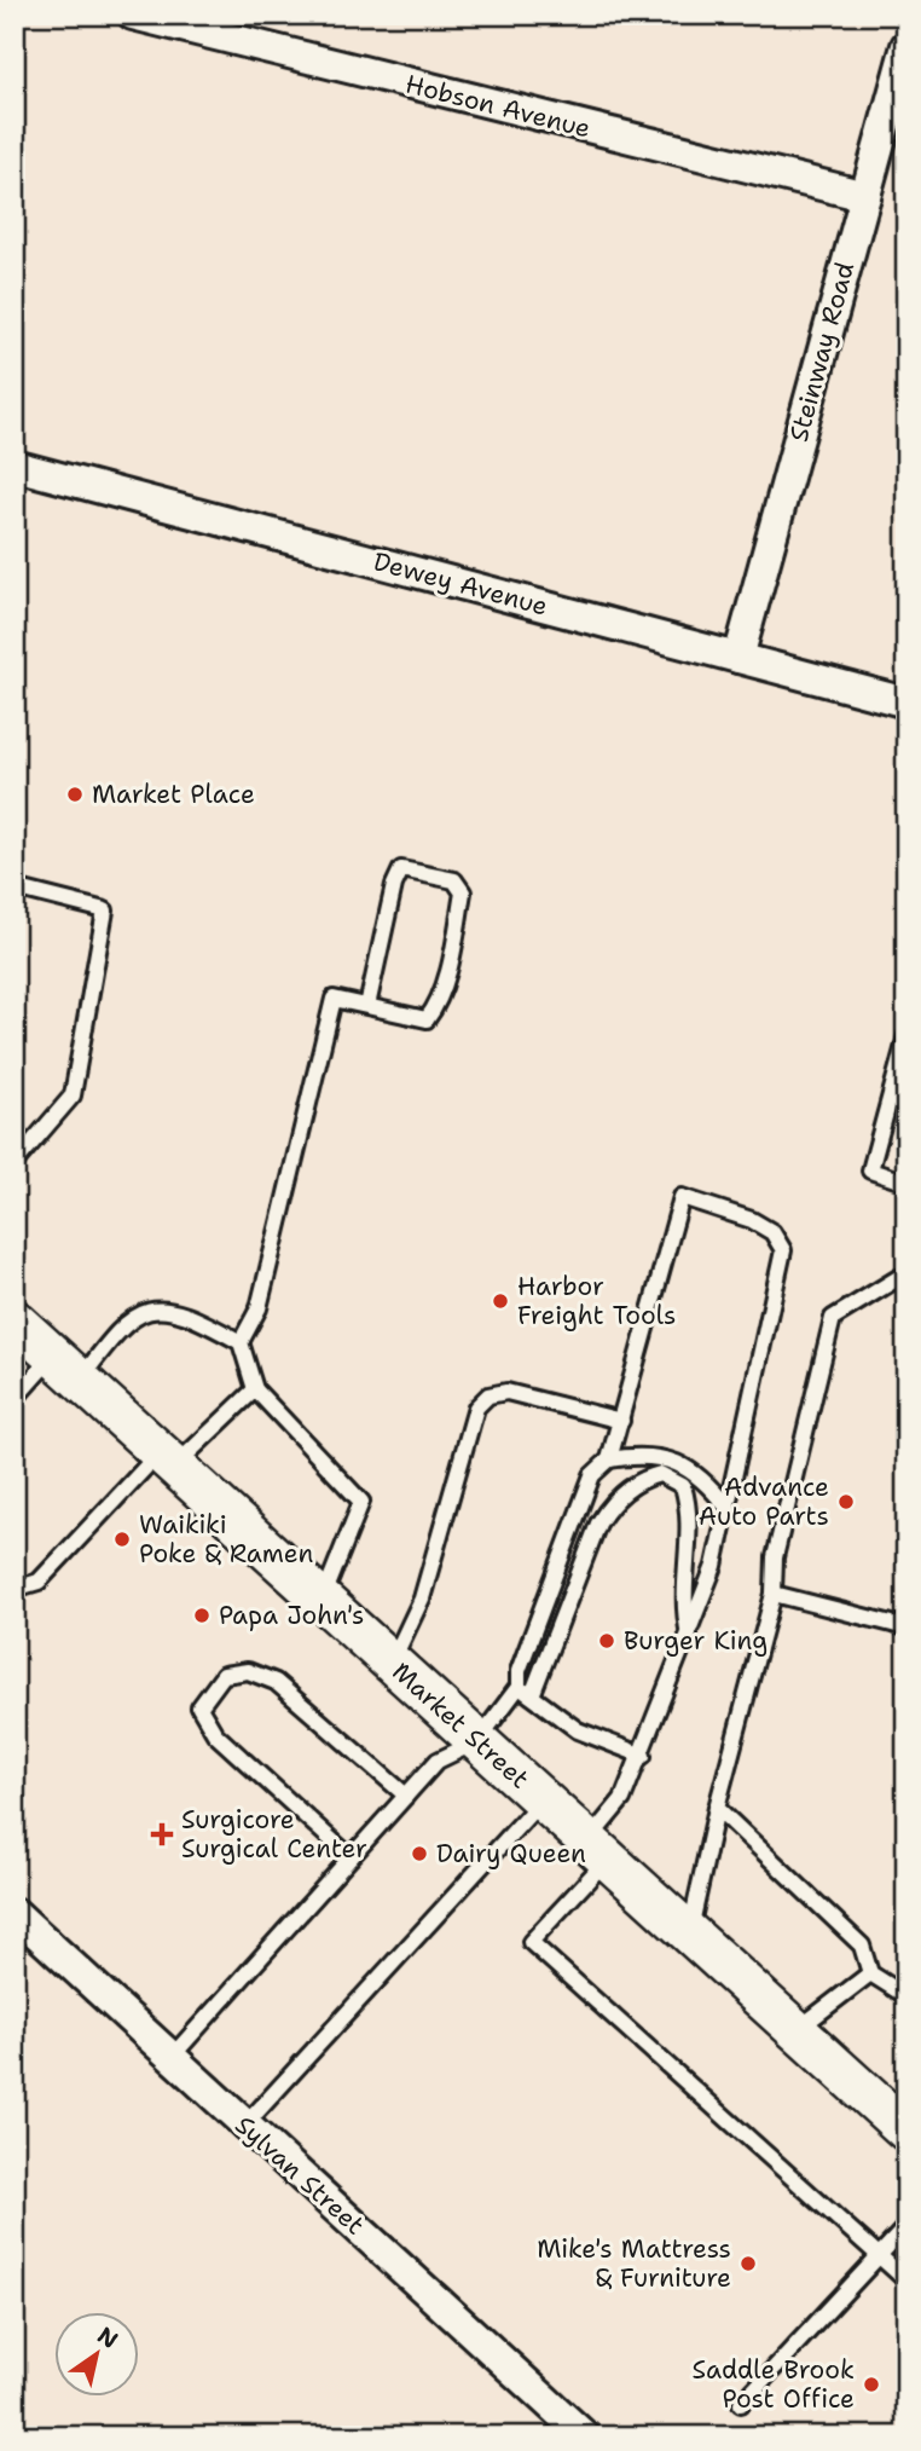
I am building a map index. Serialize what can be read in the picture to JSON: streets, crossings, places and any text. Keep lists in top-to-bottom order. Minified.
{"streets":{"main road":["Market Street"],"street":["Hobson Avenue","Steinway Road","Dewey Avenue","Sylvan Street"]},"crossings":[["Hobson Avenue","Steinway Road"],["Steinway Road","Dewey Avenue"]],"places":{"other":["Market Place","Harbor Freight Tools","Advance Auto Parts","Waikiki Poke & Ramen","Papa John's","Burger King","Dairy Queen","Mike's Mattress & Furniture","Saddle Brook Post Office"],"health":["Surgicore Surgical Center"]},"north":"top right"}
